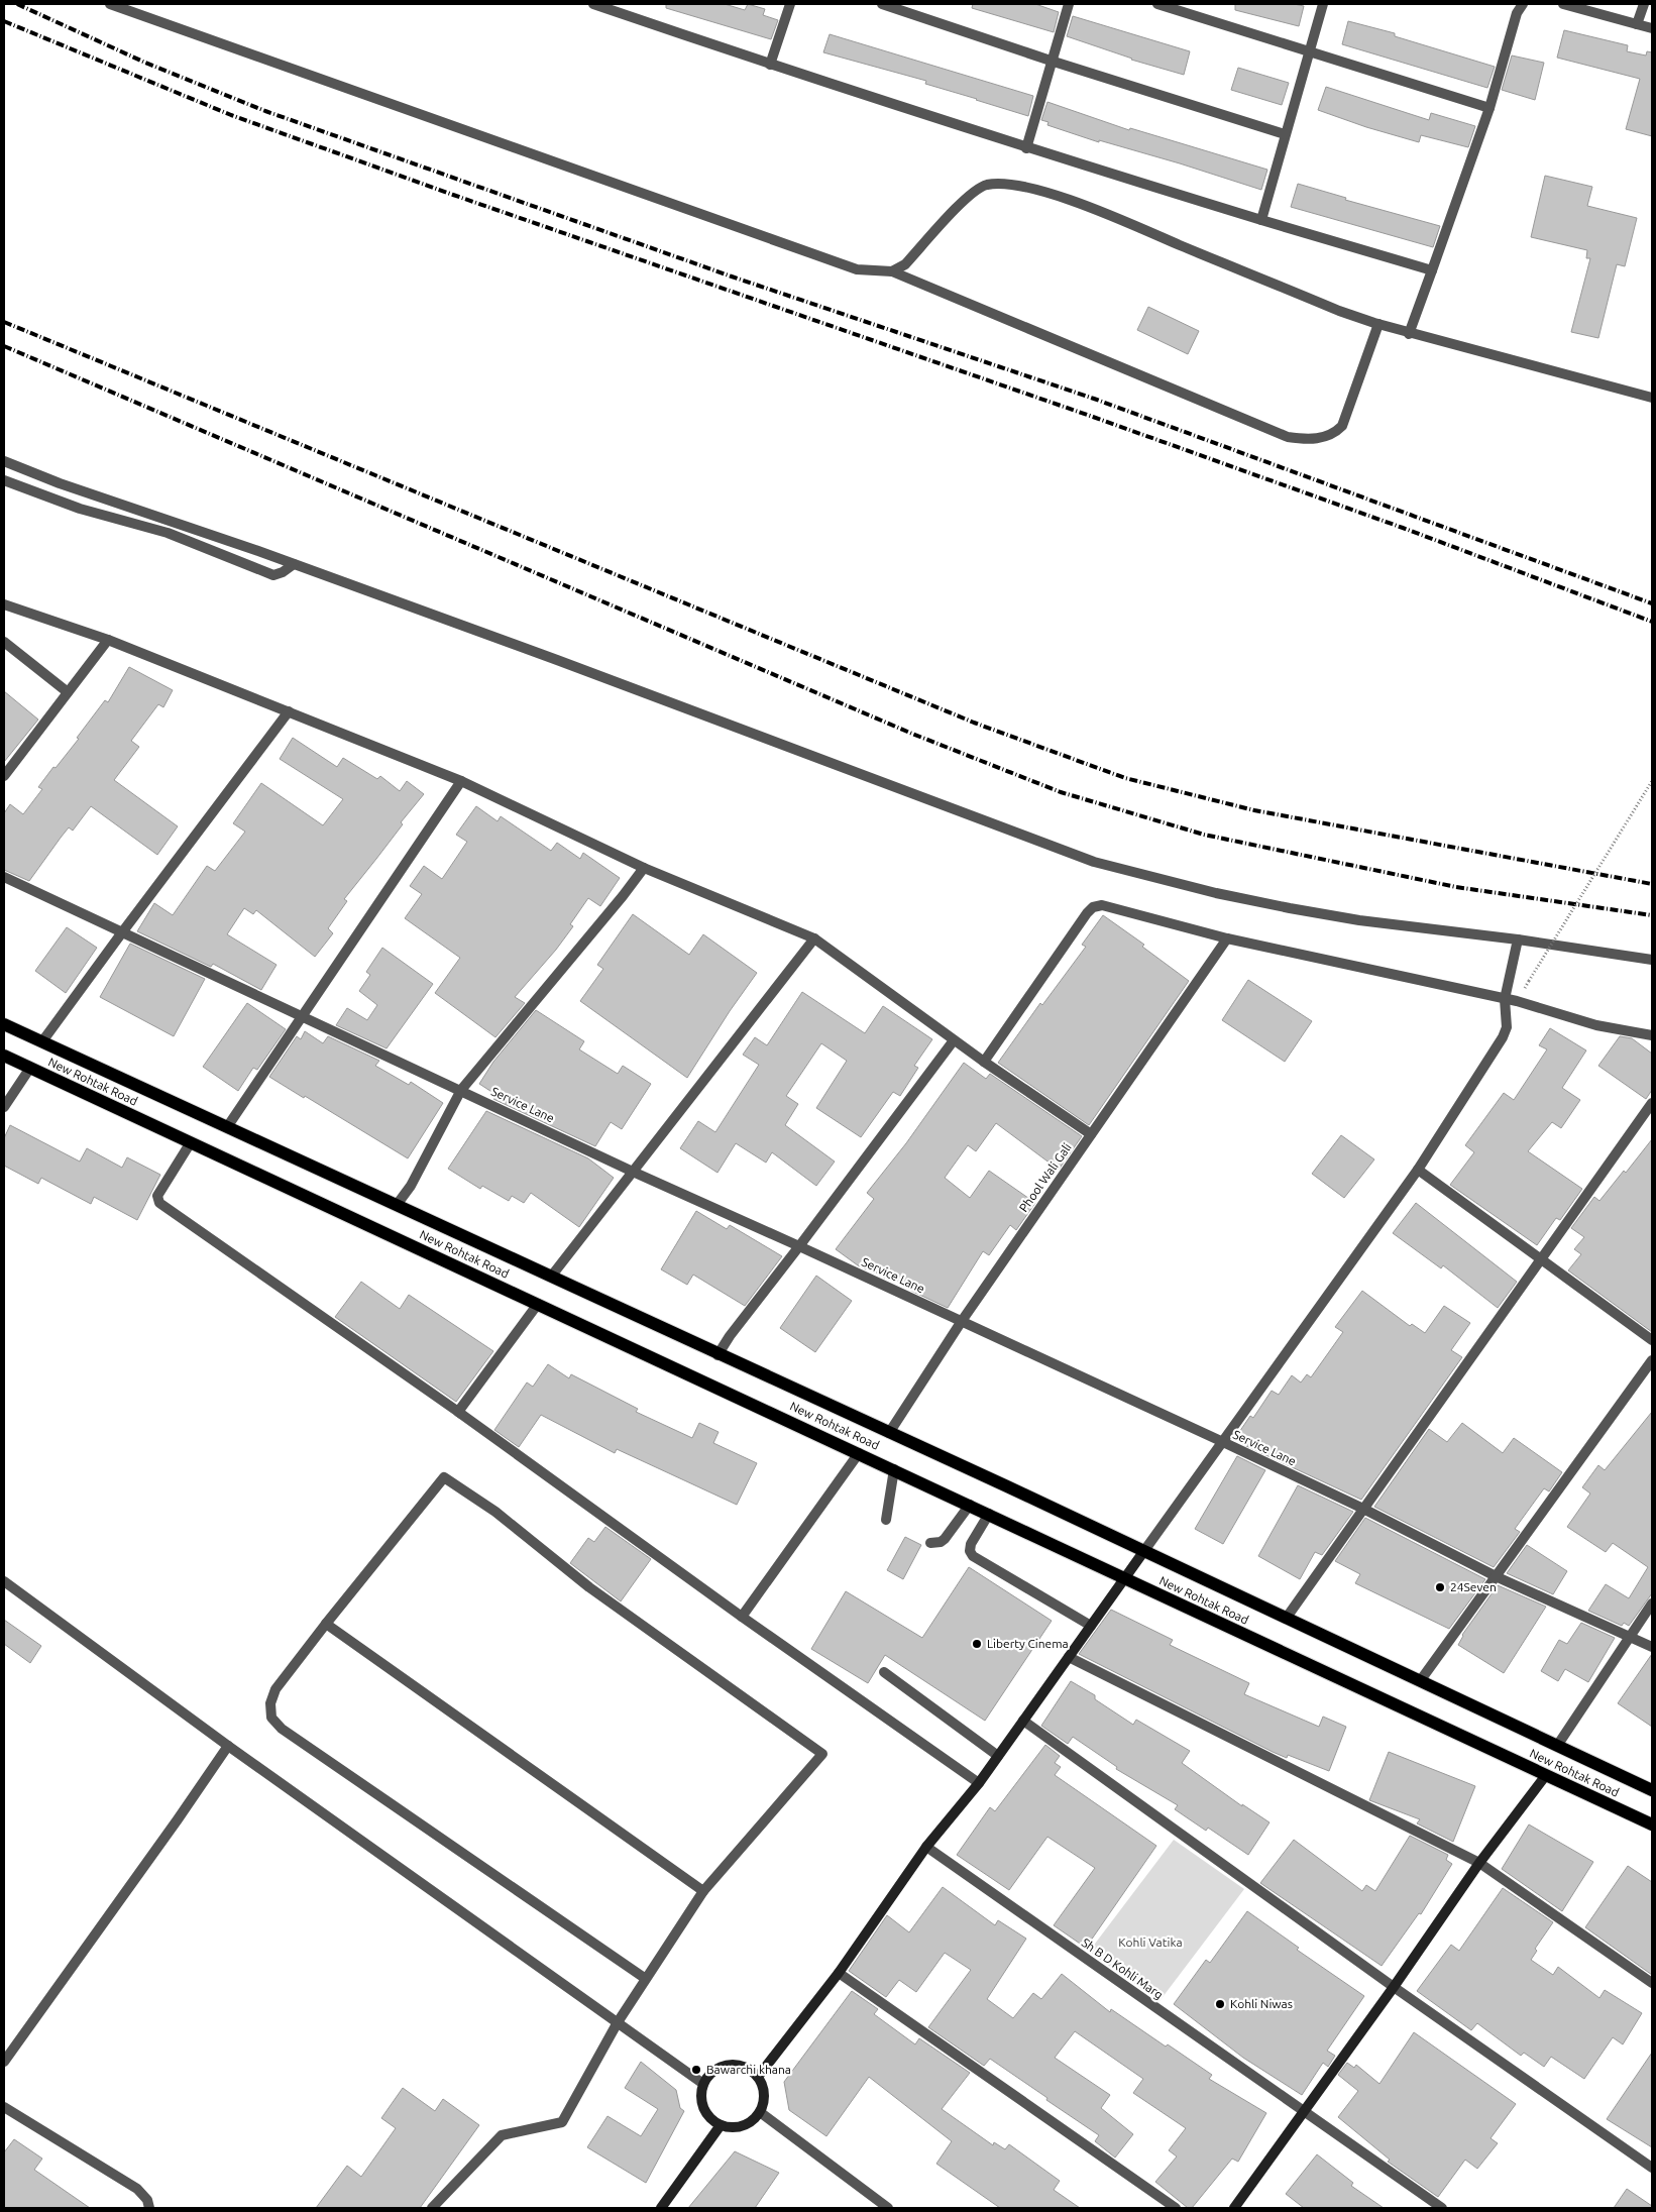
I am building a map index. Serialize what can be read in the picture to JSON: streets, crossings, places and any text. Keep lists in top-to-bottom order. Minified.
{"streets":{"main road":["New Rohtak Road"],"street":["Service Lane","Phool Wali Gali","Sh B D Kohli Marg"]},"crossings":[["New Rohtak Road","Phool Wali Gali"],["Service Lane","Phool Wali Gali"]],"parks":["Kohli Vatika"],"places":["24Seven","Liberty Cinema","Kohli Niwas","Bawarchi khana"]}
